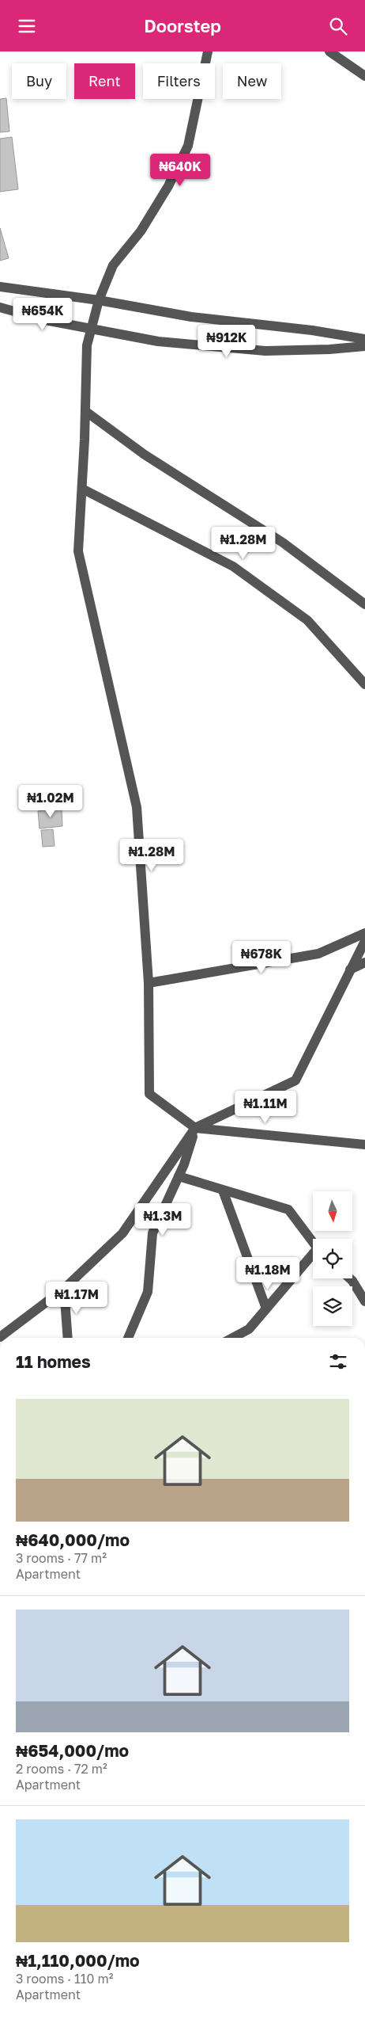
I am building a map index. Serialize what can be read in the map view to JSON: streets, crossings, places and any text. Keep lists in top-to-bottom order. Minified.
{"north":"bottom","page":{"header":"Doorstep","chip":["Buy","Rent","Filters","New"],"price":["₦640K","₦654K","₦912K","₦1.28M","₦1.02M","₦1.28M","₦678K","₦1.11M","₦1.3M","₦1.18M","₦1.17M"],"heading":"11 homes","list":[{"name":"₦640,000/mo","note":"3 rooms · 77 m² · Apartment"},{"name":"₦654,000/mo","note":"2 rooms · 72 m² · Apartment"},{"name":"₦1,110,000/mo","note":"3 rooms · 110 m² · Apartment"}]}}
